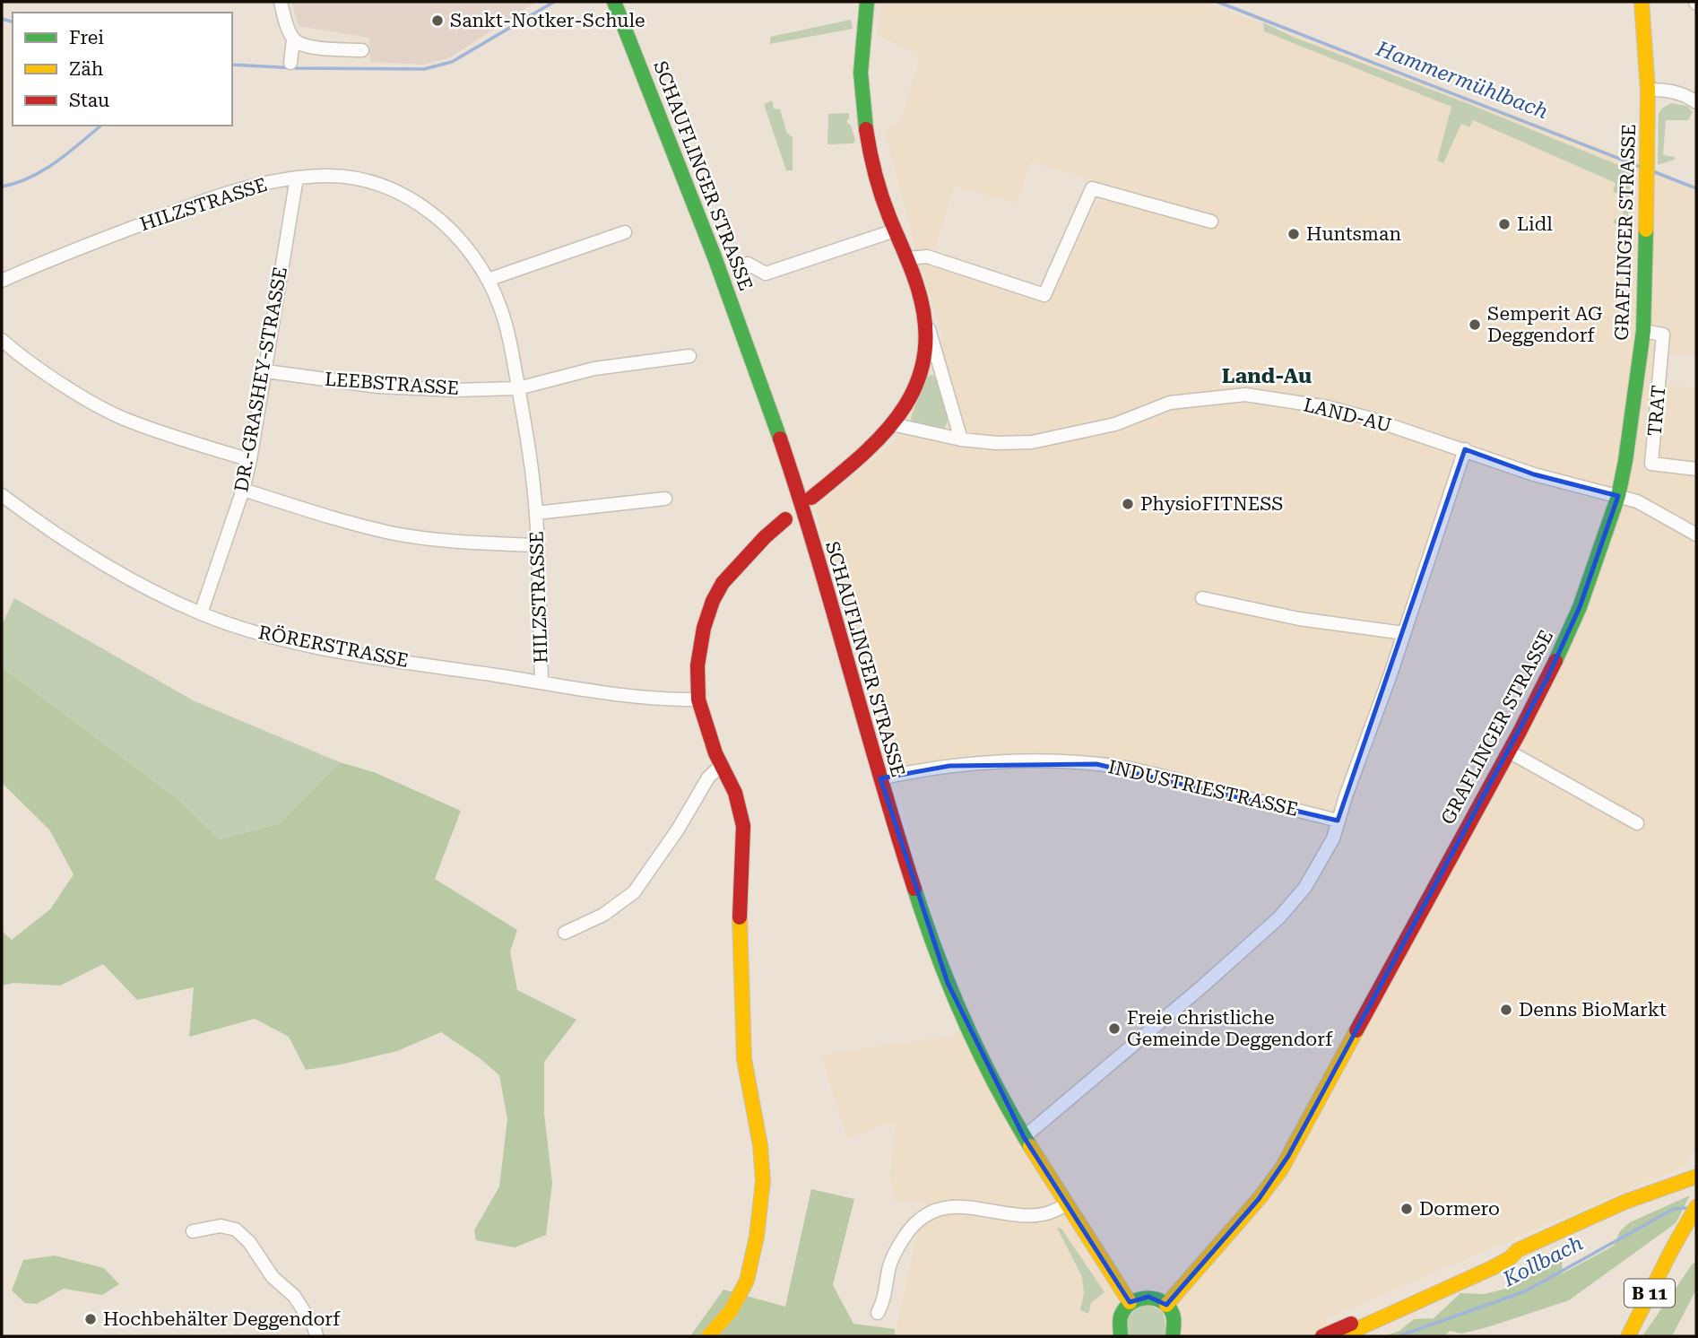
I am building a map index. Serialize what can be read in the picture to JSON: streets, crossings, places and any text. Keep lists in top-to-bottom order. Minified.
{"streets":{"street":["SCHAUFLINGER STRASSE","HILZSTRASSE","GRAFLINGER STRASSE","DR.-GRASHEY-STRASSE","LEEBSTRASSE","TRAT","LAND-AU","RÖRERSTRASSE","INDUSTRIESTRASSE","B 11"]},"crossings":[["SCHAUFLINGER STRASSE","INDUSTRIESTRASSE"],["HILZSTRASSE","DR.-GRASHEY-STRASSE"],["HILZSTRASSE","LEEBSTRASSE"],["HILZSTRASSE","RÖRERSTRASSE"],["GRAFLINGER STRASSE","TRAT"],["GRAFLINGER STRASSE","LAND-AU"],["DR.-GRASHEY-STRASSE","LEEBSTRASSE"],["DR.-GRASHEY-STRASSE","RÖRERSTRASSE"]],"districts":["Land-Au"],"water":["Hammermühlbach","Kollbach"],"places":["Sankt-Notker-Schule","Lidl","Huntsman","Semperit AG Deggendorf","PhysioFITNESS","Denns BioMarkt","Freie christliche Gemeinde Deggendorf","Dormero","Hochbehälter Deggendorf"],"legend":["Frei","Zäh","Stau"]}
